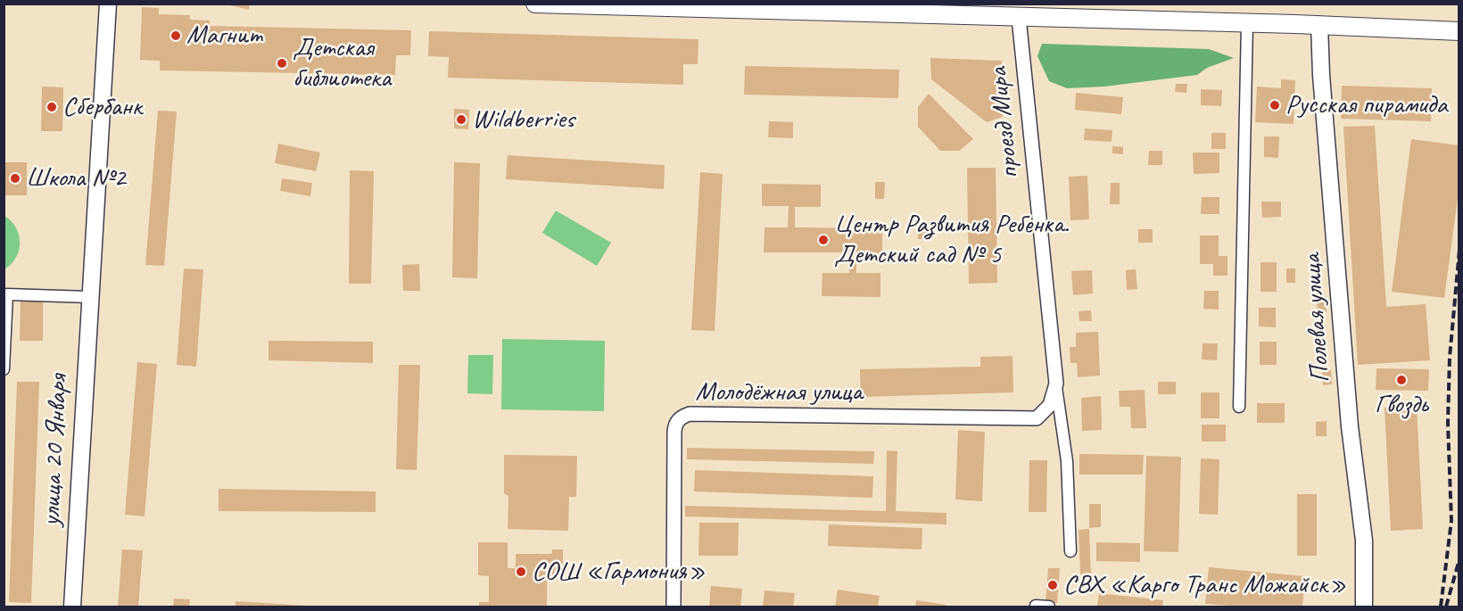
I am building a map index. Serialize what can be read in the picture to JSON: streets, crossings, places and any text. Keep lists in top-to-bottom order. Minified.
{"streets":{"main road":["Полевая улица","улица 20 Января"],"street":["проезд Мира","Молодёжная улица"]},"crossings":[["проезд Мира","Молодёжная улица"]],"places":["Магнит","Детская библиотека","Русская пирамида","Сбербанк","Wildberries","Школа №2","Центр Развития Ребенка. Детский сад № 5","Гвоздь","СОШ «Гармония»","СВХ «Карго Транс Можайск»"]}
